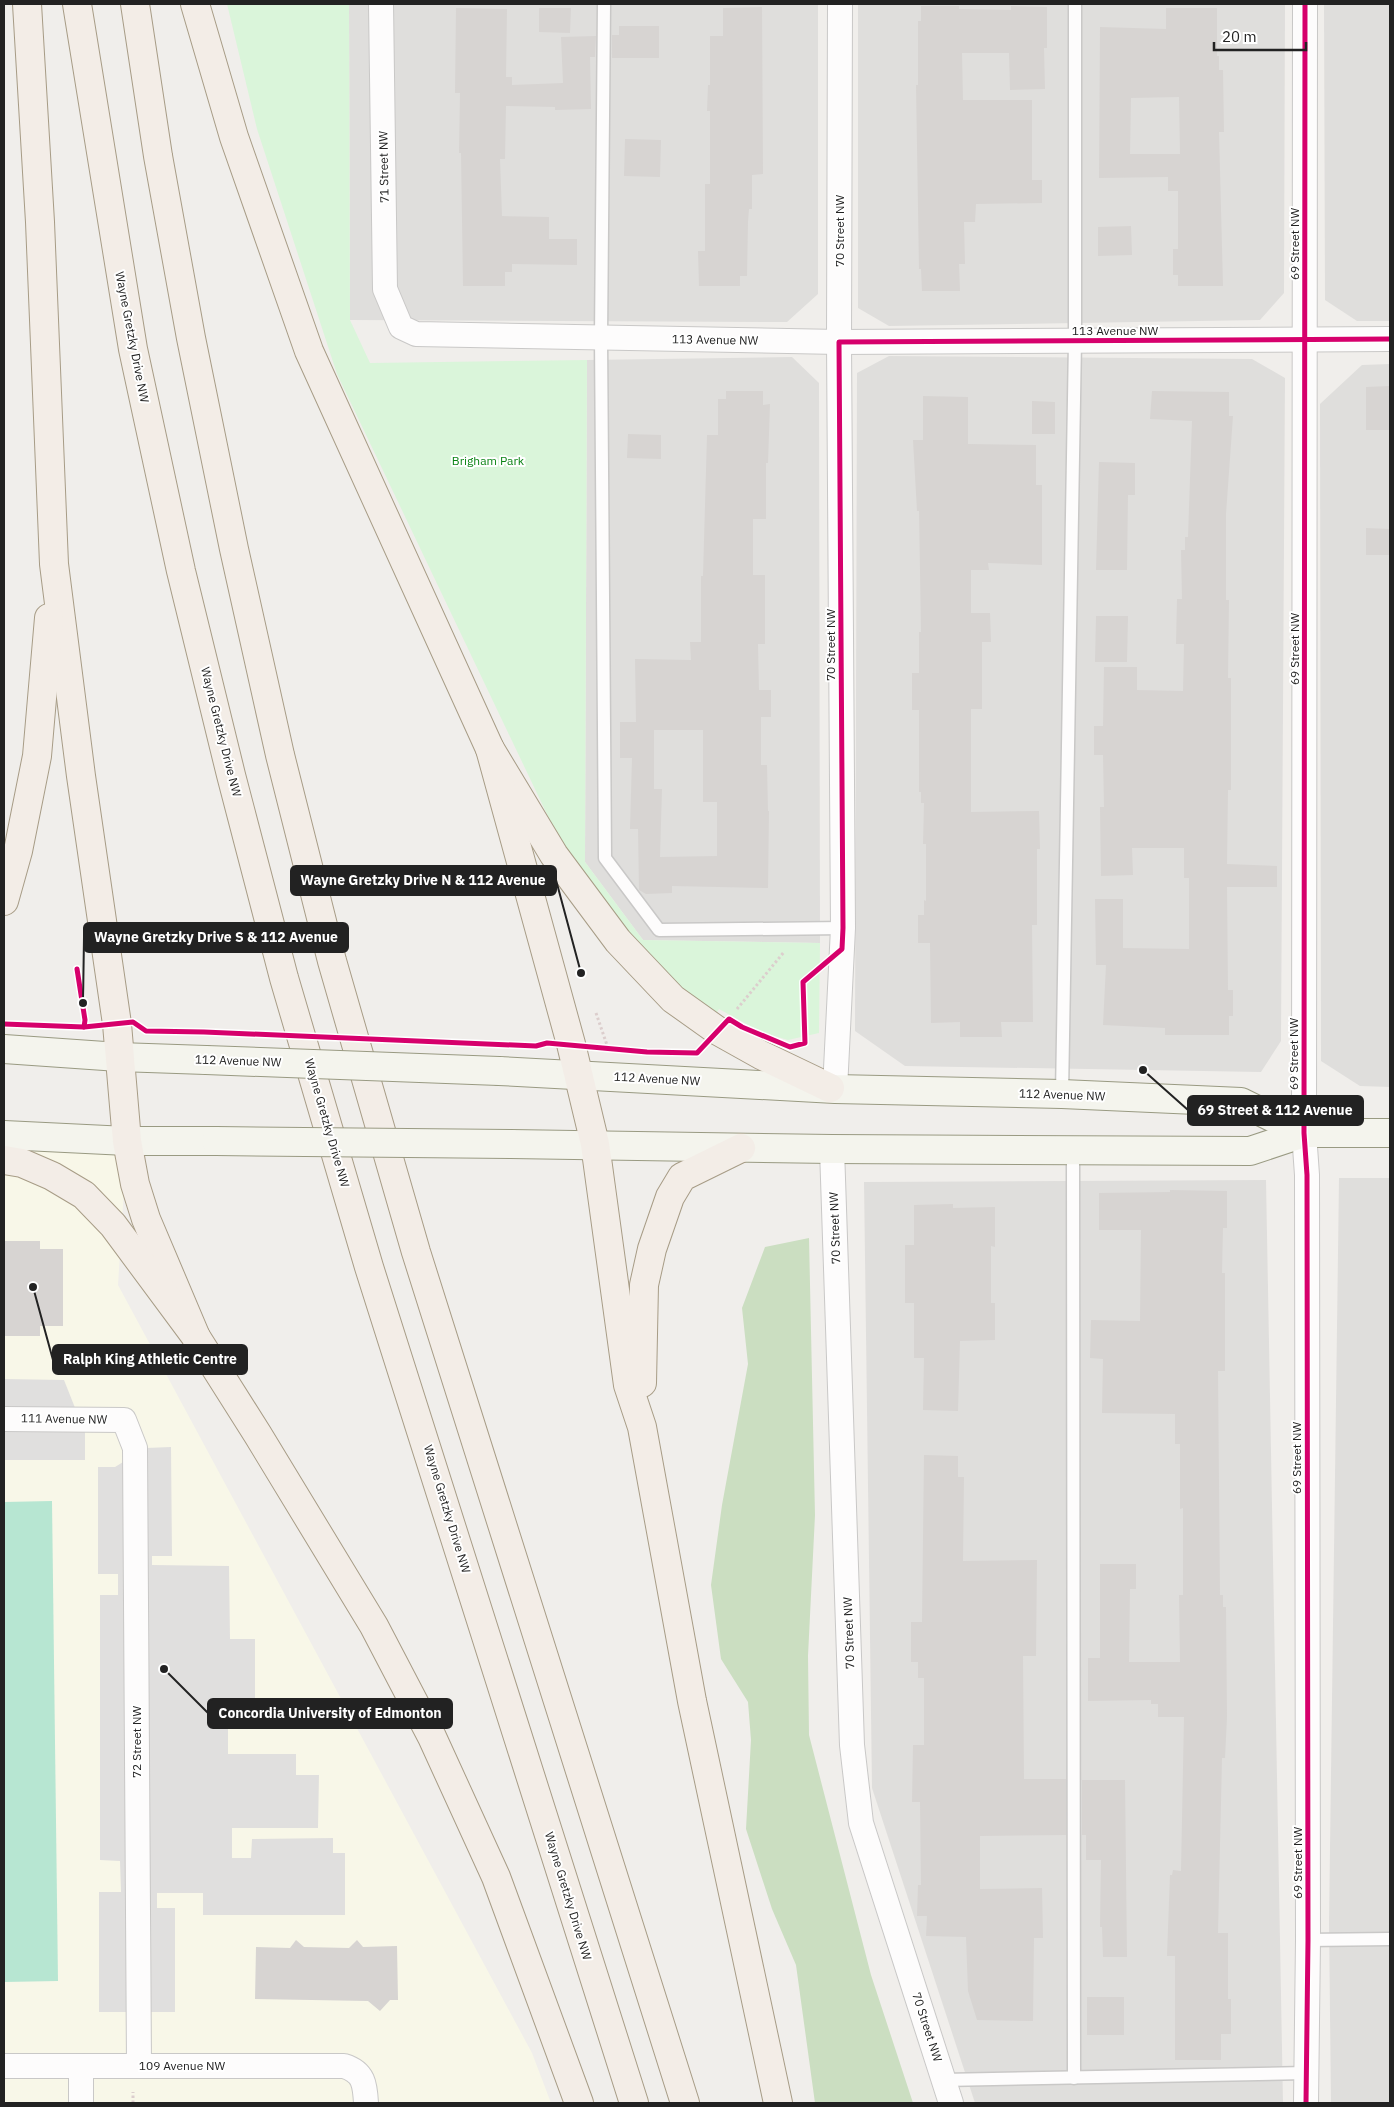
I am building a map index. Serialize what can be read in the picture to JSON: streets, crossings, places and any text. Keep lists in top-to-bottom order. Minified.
{"streets":{"main road":["Wayne Gretzky Drive NW","112 Avenue NW"],"street":["71 Street NW","70 Street NW","69 Street NW","113 Avenue NW","111 Avenue NW","72 Street NW","109 Avenue NW"]},"crossings":[["71 Street NW","113 Avenue NW"],["70 Street NW","113 Avenue NW"],["70 Street NW","112 Avenue NW"],["69 Street NW","113 Avenue NW"],["69 Street NW","112 Avenue NW"],["111 Avenue NW","72 Street NW"],["72 Street NW","109 Avenue NW"]],"parks":["Brigham Park"],"places":["Wayne Gretzky Drive N & 112 Avenue","Wayne Gretzky Drive S & 112 Avenue","69 Street & 112 Avenue","Ralph King Athletic Centre","Concordia University of Edmonton"],"scale_bar":"20 m"}
